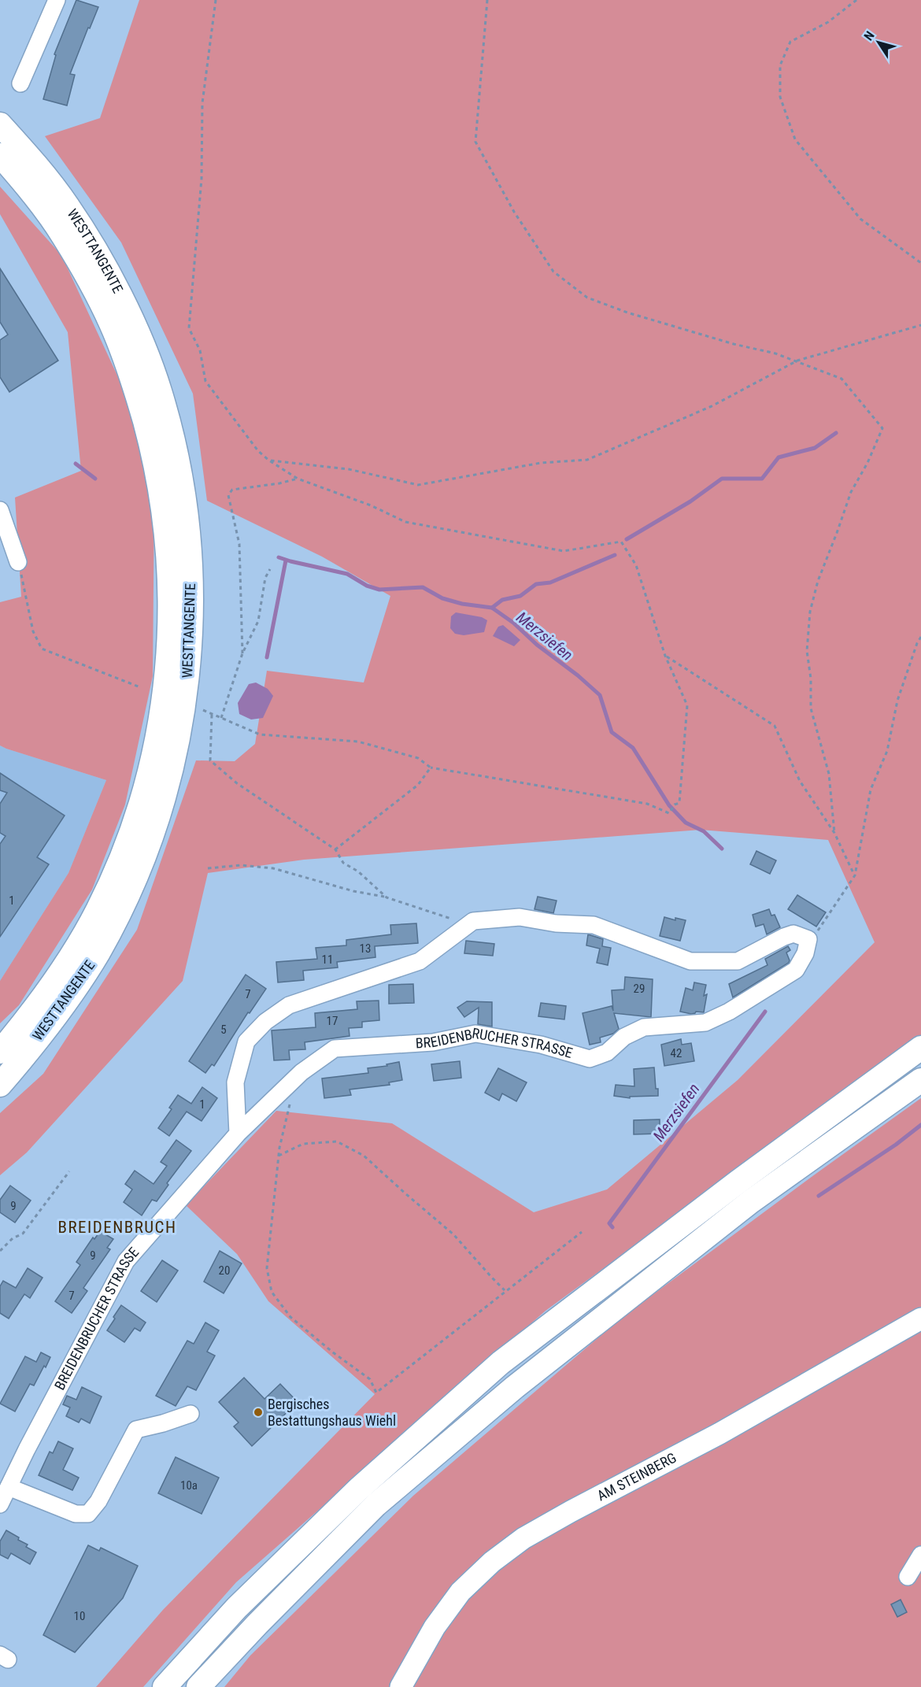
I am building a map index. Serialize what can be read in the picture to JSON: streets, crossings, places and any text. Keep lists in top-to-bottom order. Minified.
{"streets":{"highway":["WESTTANGENTE"],"main road":["AM STEINBERG"],"street":["BREIDENBRUCHER STRASSE"]},"districts":["BREIDENBRUCH"],"water":["Merzsiefen"],"places":["Bergisches Bestattungshaus Wiehl"],"house_numbers":["1","13","11","29","7","17","5","42","1","9","9","20","7","10a","10"],"north":"top left"}
